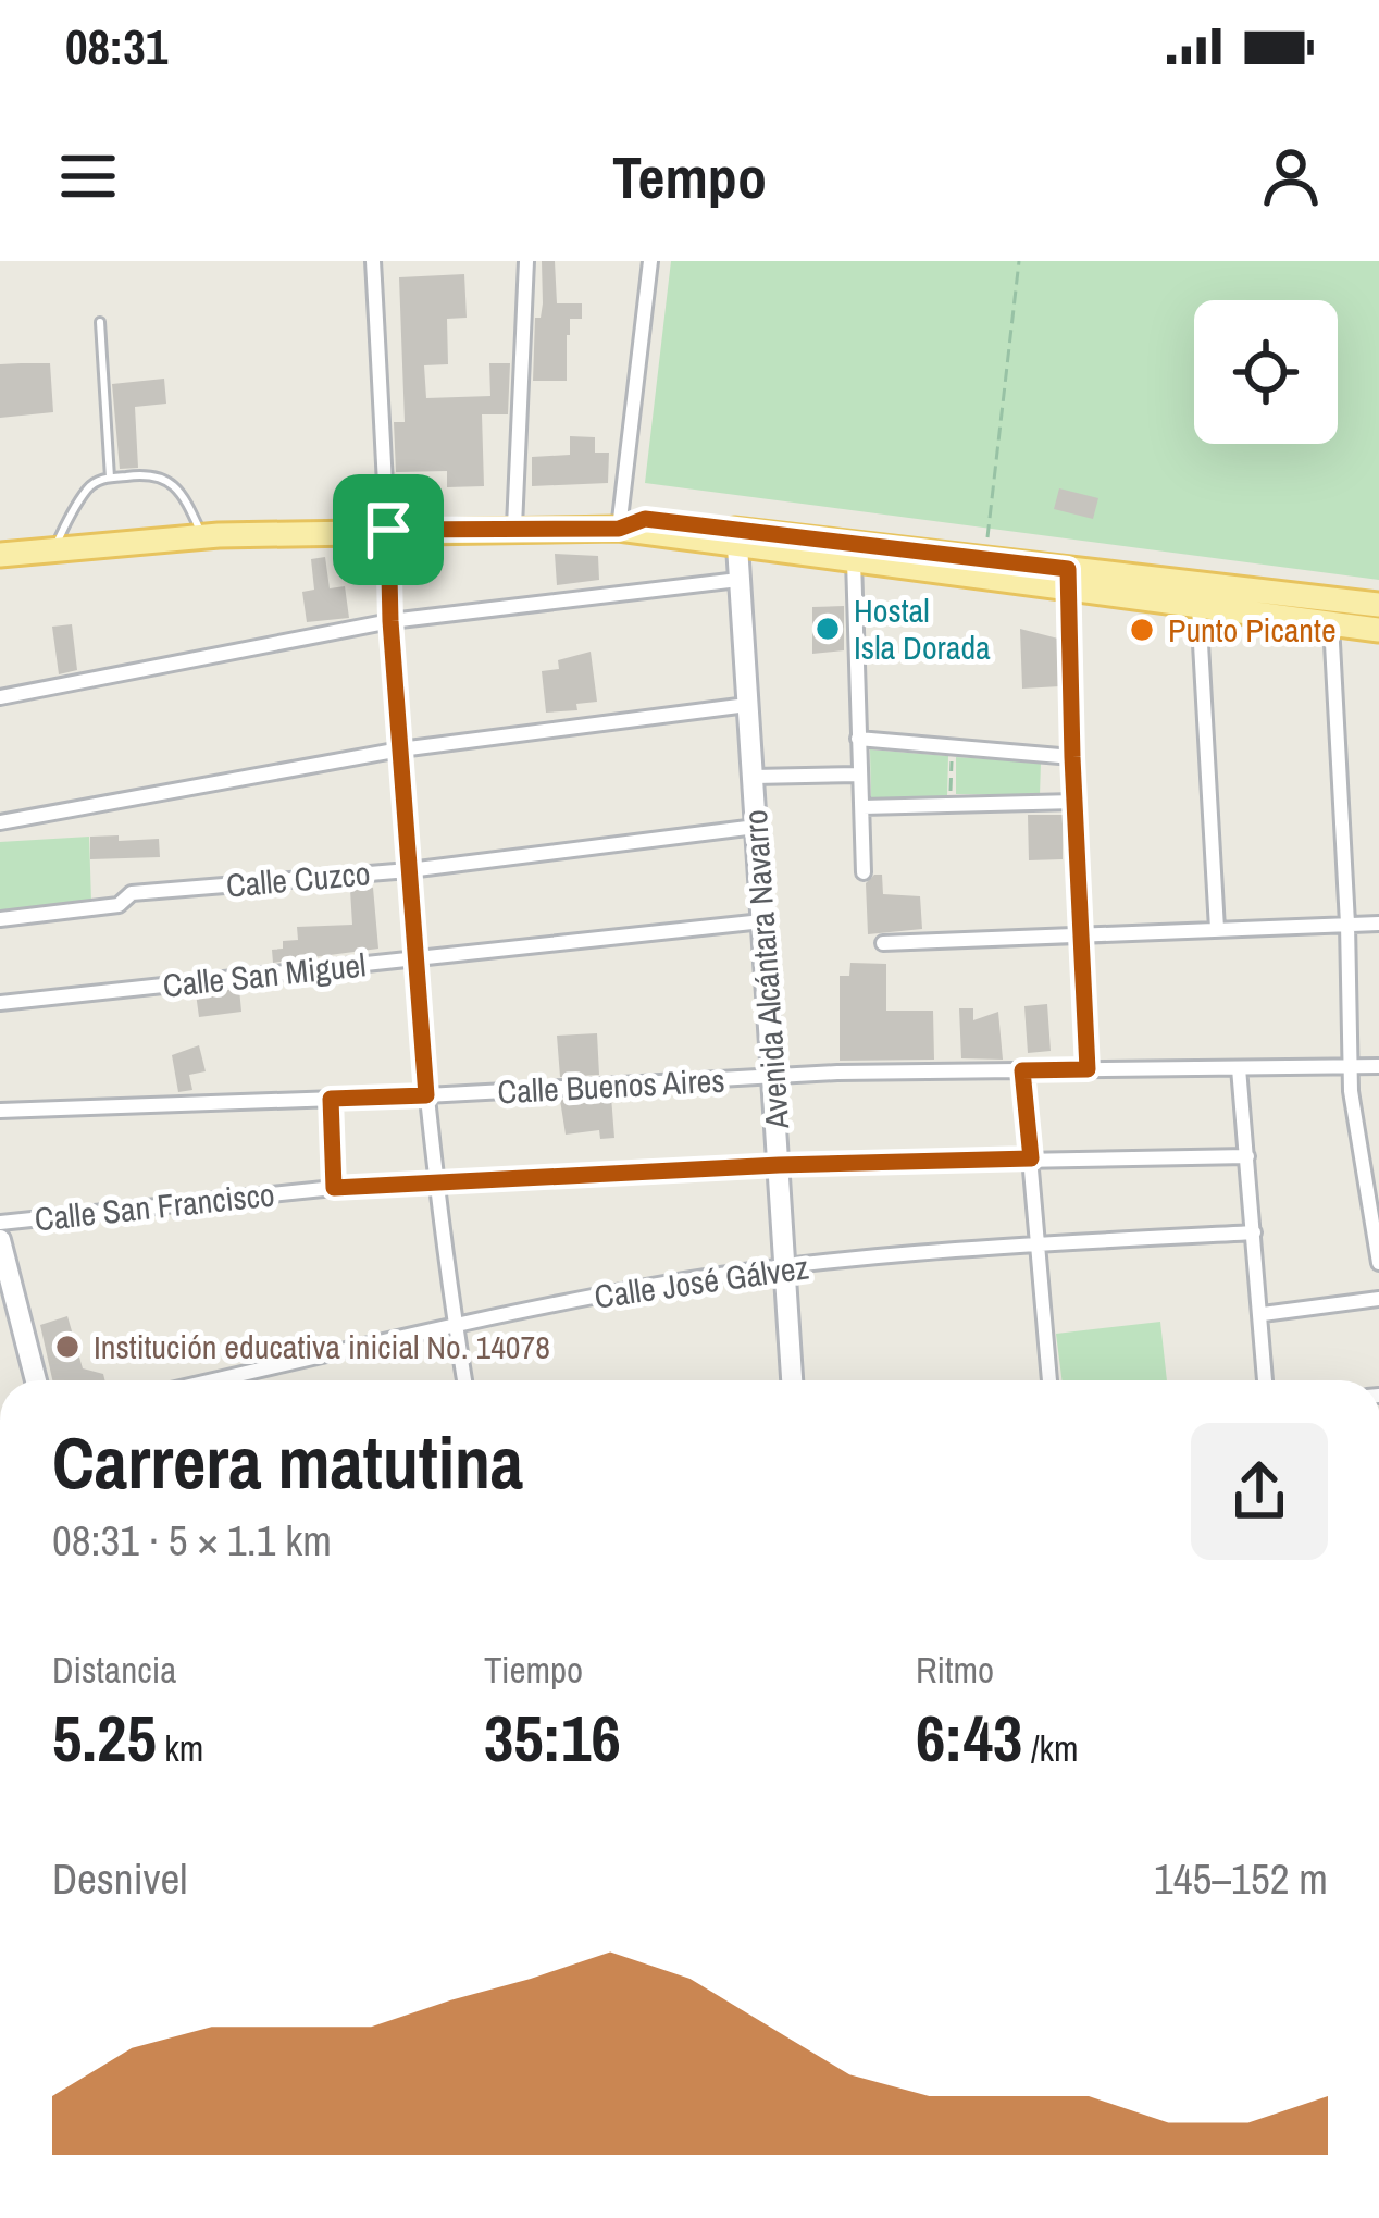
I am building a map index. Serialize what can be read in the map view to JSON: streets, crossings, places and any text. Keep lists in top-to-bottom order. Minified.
{"streets":{"street":["Calle Cuzco","Avenida Alcántara Navarro","Calle San Miguel","Calle Buenos Aires","Calle San Francisco","Calle José Gálvez"]},"crossings":[["Calle Cuzco","Avenida Alcántara Navarro"],["Avenida Alcántara Navarro","Calle San Miguel"],["Avenida Alcántara Navarro","Calle Buenos Aires"],["Avenida Alcántara Navarro","Calle San Francisco"],["Avenida Alcántara Navarro","Calle José Gálvez"]],"places":["Hostal Isla Dorada","Punto Picante","Institución educativa inicial No. 14078"],"page":{"status":"08:31","header":"Tempo","heading":["Carrera matutina","08:31 · 5 × 1.1 km"],"stats":[["Distancia","5.25 km"],["Tiempo","35:16"],["Ritmo","6:43 /km"]],"chart":["Desnivel","145–152 m"]}}
